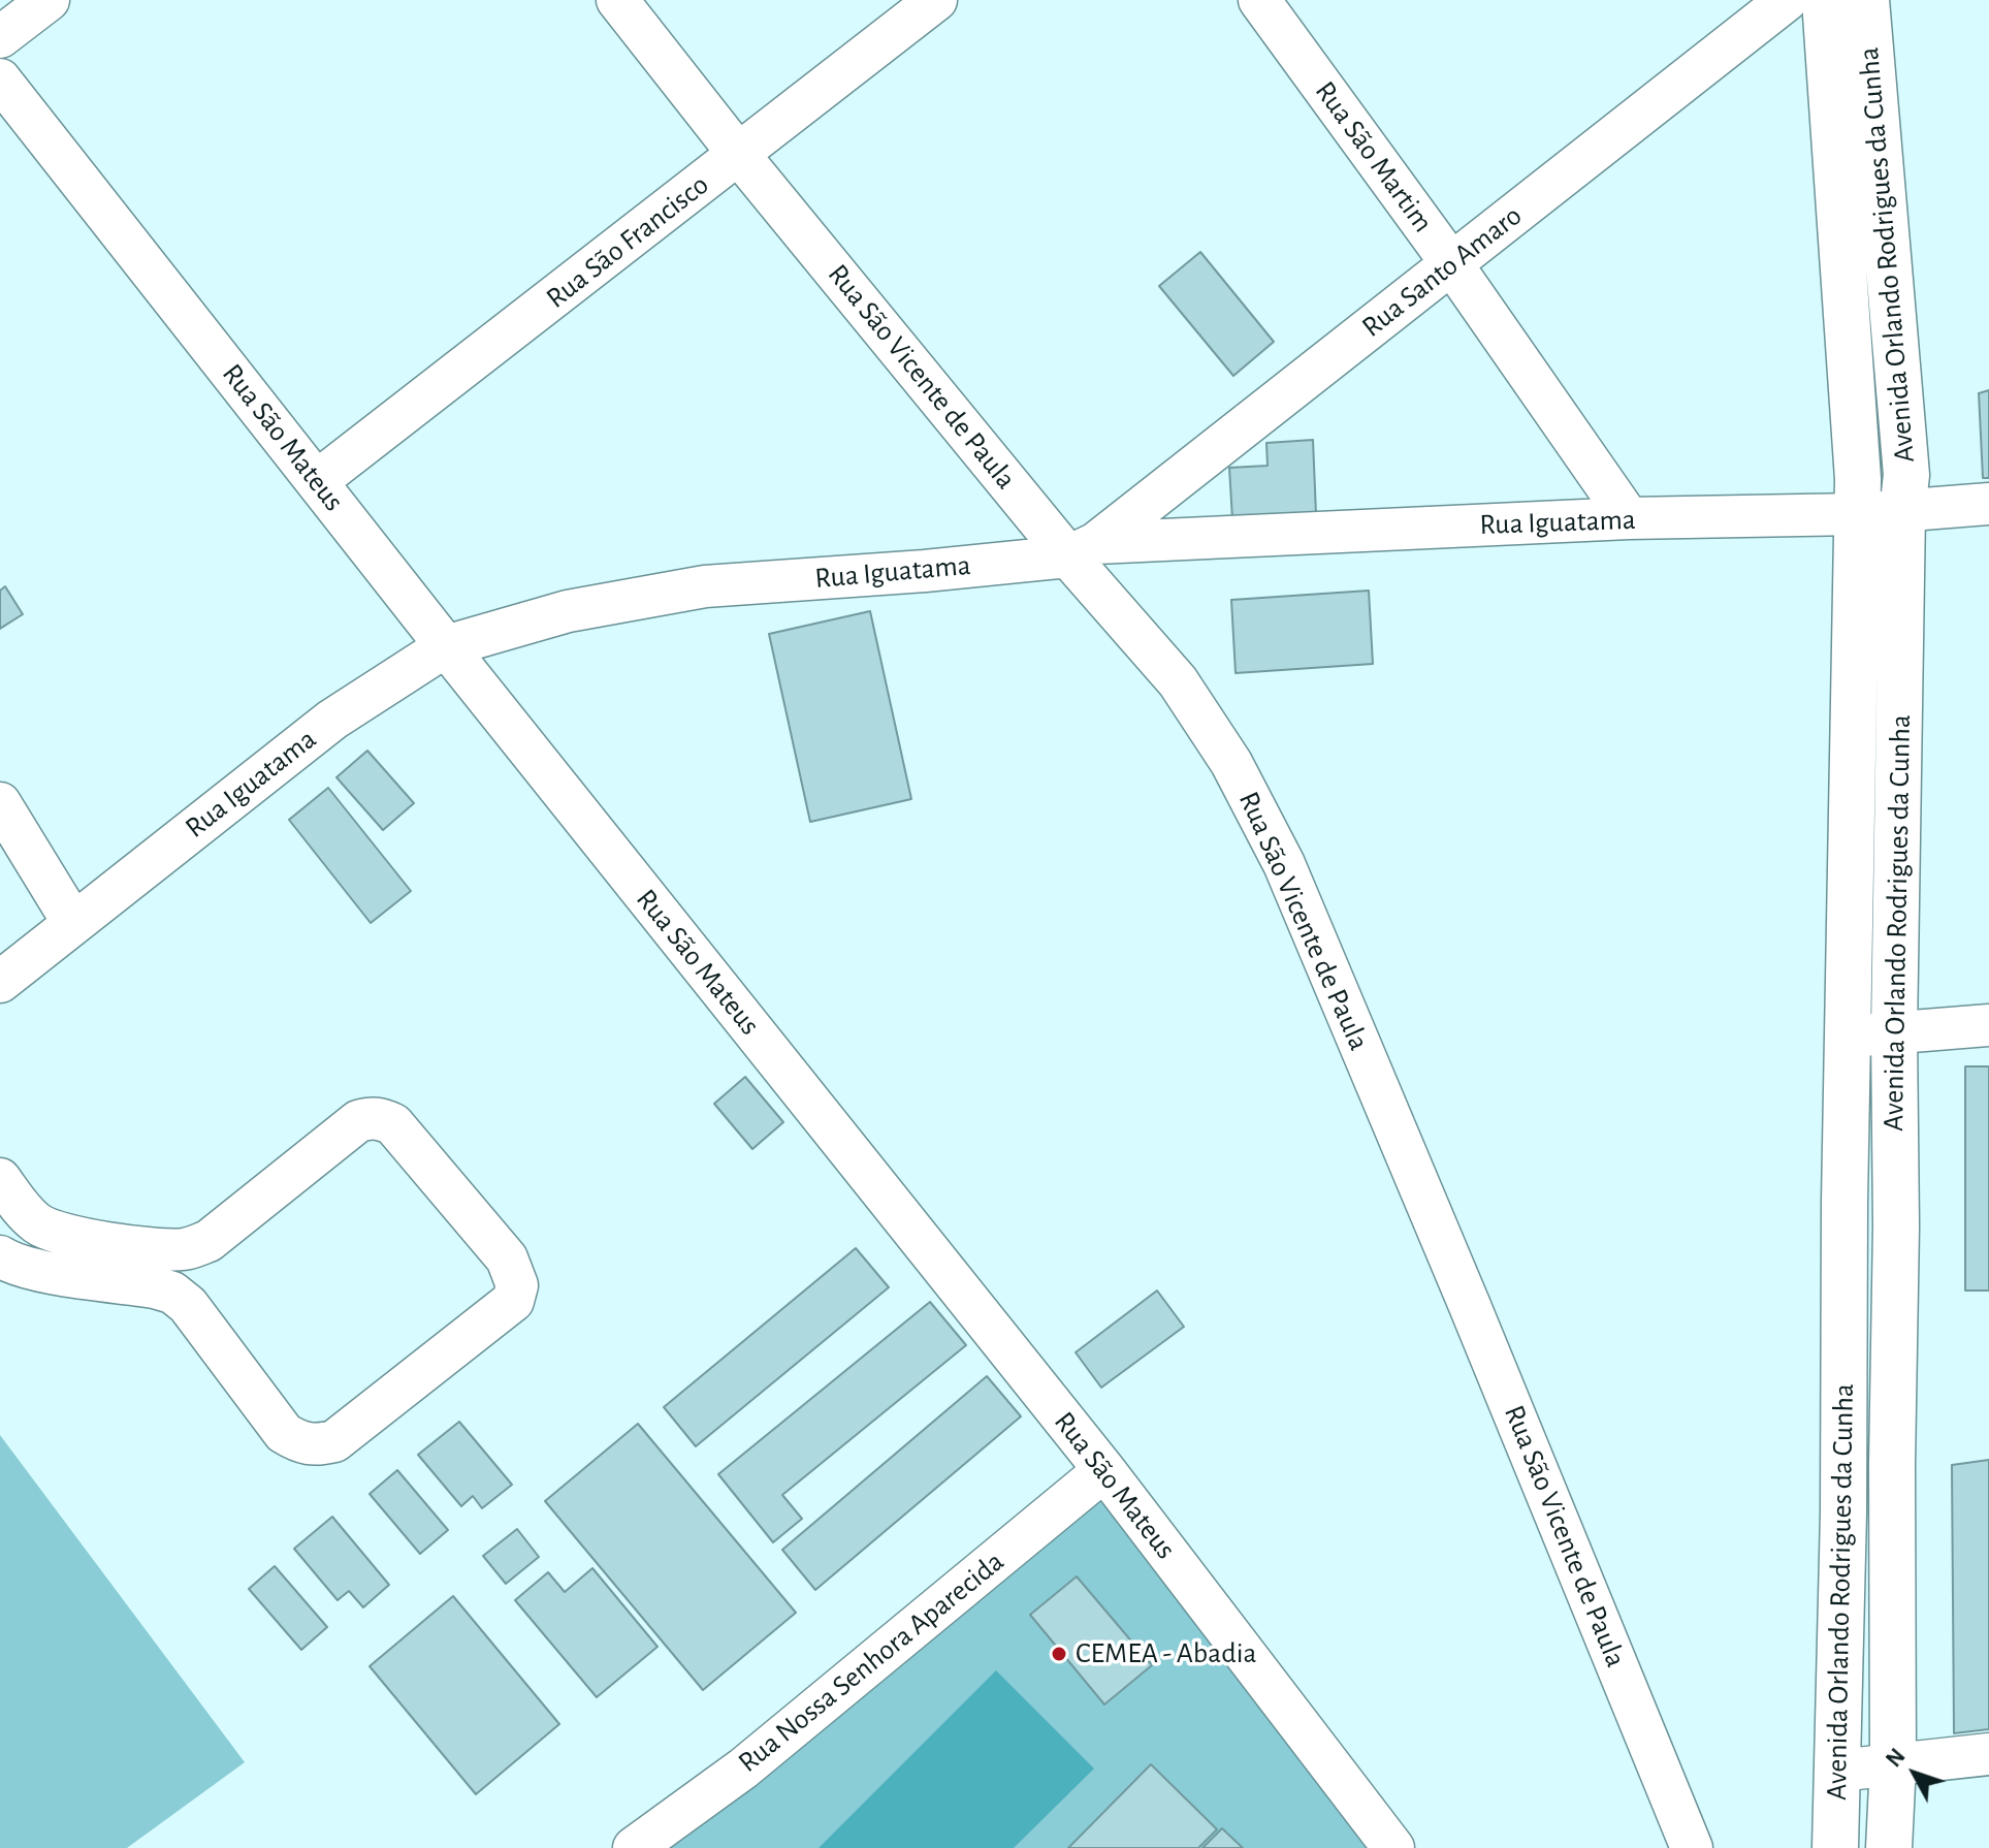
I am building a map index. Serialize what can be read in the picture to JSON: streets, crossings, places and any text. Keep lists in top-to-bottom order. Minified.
{"streets":{"main road":["Avenida Orlando Rodrigues da Cunha"],"street":["Rua São Martim","Rua São Francisco","Rua Santo Amaro","Rua São Vicente de Paula","Rua São Mateus","Rua Iguatama","Rua Nossa Senhora Aparecida"]},"crossings":[["Rua São Martim","Rua Santo Amaro"],["Rua São Martim","Rua Iguatama"],["Rua São Francisco","Rua São Vicente de Paula"],["Rua São Francisco","Rua São Mateus"],["Avenida Orlando Rodrigues da Cunha","Rua Iguatama"],["Rua Santo Amaro","Rua São Vicente de Paula"],["Rua Santo Amaro","Rua Iguatama"],["Rua São Vicente de Paula","Rua Iguatama"],["Rua São Mateus","Rua Iguatama"],["Rua São Mateus","Rua Nossa Senhora Aparecida"]],"places":["CEMEA - Abadia"],"north":"top left"}
